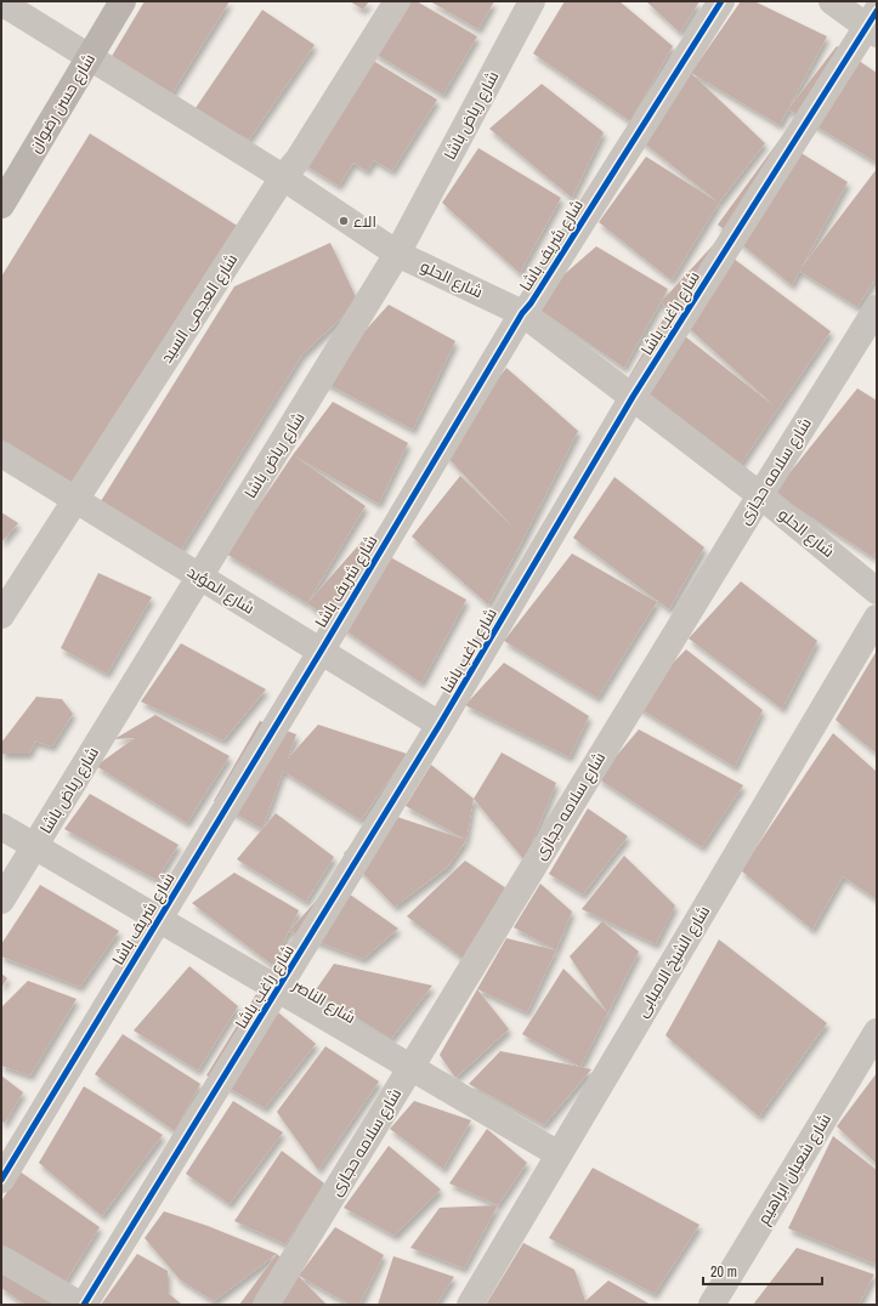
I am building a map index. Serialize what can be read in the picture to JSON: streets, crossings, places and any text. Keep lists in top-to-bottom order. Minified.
{"streets":{"street":["شارع حسن رضوان","شارع رياض باشا","شارع شريف باشا","شارع الحلو","شارع العجمى السيد","شارع راغب باشا","شارع سلامه حجازى","شارع المؤيد","شارع الشيخ الامبابى","شارع الناصر","شارع شعبان ابراهيم"]},"crossings":[["شارع حسن رضوان","شارع الحلو"],["شارع رياض باشا","شارع الحلو"],["شارع رياض باشا","شارع المؤيد"],["شارع رياض باشا","شارع الناصر"],["شارع شريف باشا","شارع الحلو"],["شارع شريف باشا","شارع المؤيد"],["شارع شريف باشا","شارع الناصر"],["شارع الحلو","شارع العجمى السيد"],["شارع الحلو","شارع راغب باشا"],["شارع الحلو","شارع سلامه حجازى"],["شارع العجمى السيد","شارع المؤيد"],["شارع راغب باشا","شارع المؤيد"],["شارع راغب باشا","شارع الناصر"],["شارع سلامه حجازى","شارع الناصر"],["شارع الشيخ الامبابى","شارع الناصر"]],"places":["الاء"],"scale_bar":"20 m"}
